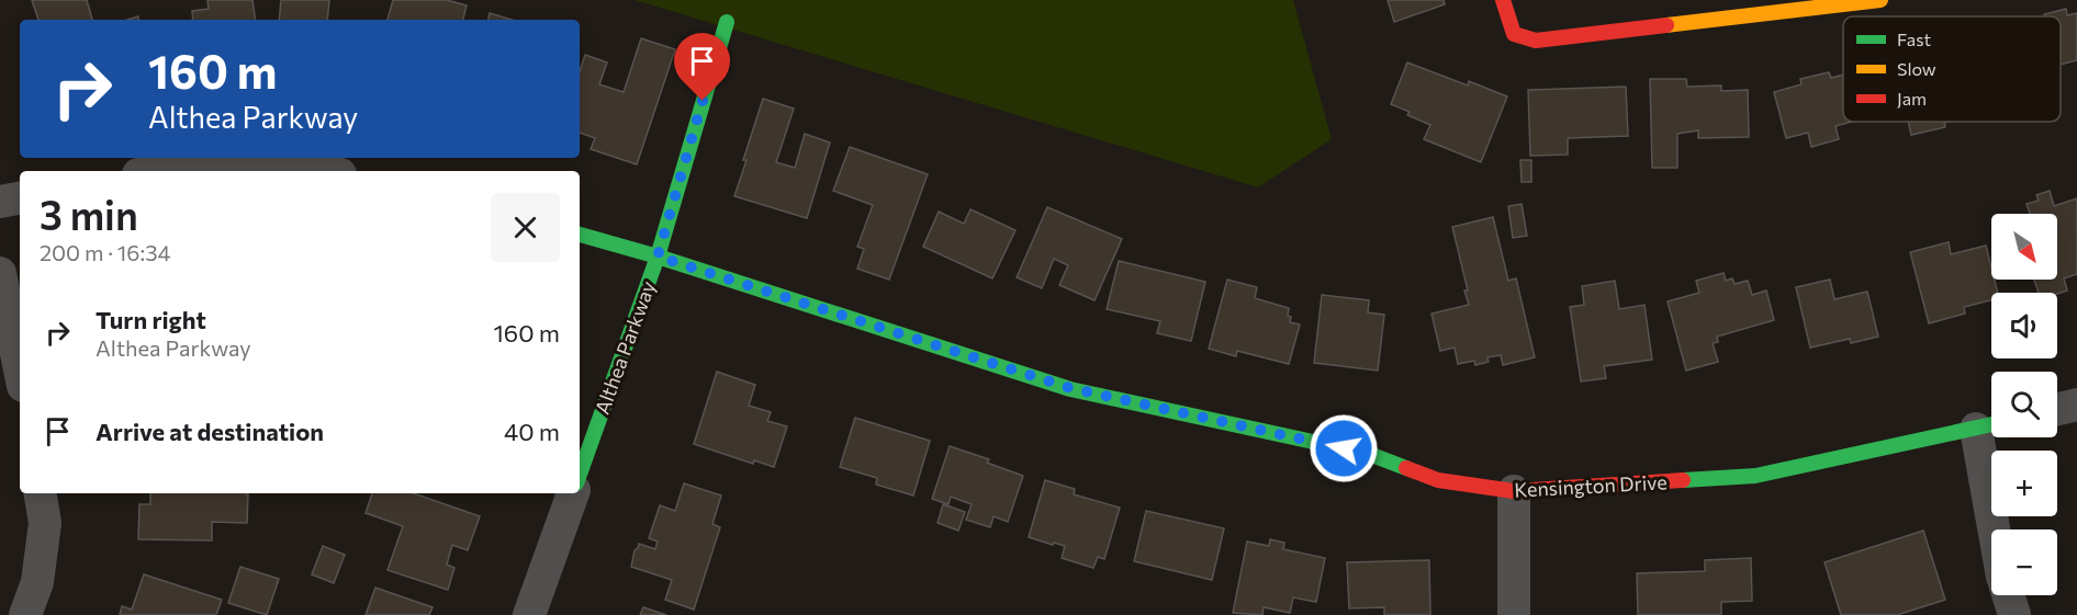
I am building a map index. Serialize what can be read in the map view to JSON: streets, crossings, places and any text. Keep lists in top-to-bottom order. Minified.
{"streets":{"street":["Althea Parkway","Kensington Drive"]},"crossings":[["Althea Parkway","Kensington Drive"]],"legend":["Fast","Slow","Jam"],"north":"bottom right","page":{"turn":["160 m","Althea Parkway"],"heading":["3 min","200 m · 16:34"],"map_buttons":["+","−"],"list":[{"name":"Turn right","note":"Althea Parkway","value":"160 m"},{"name":"Arrive at destination","value":"40 m"}]}}
